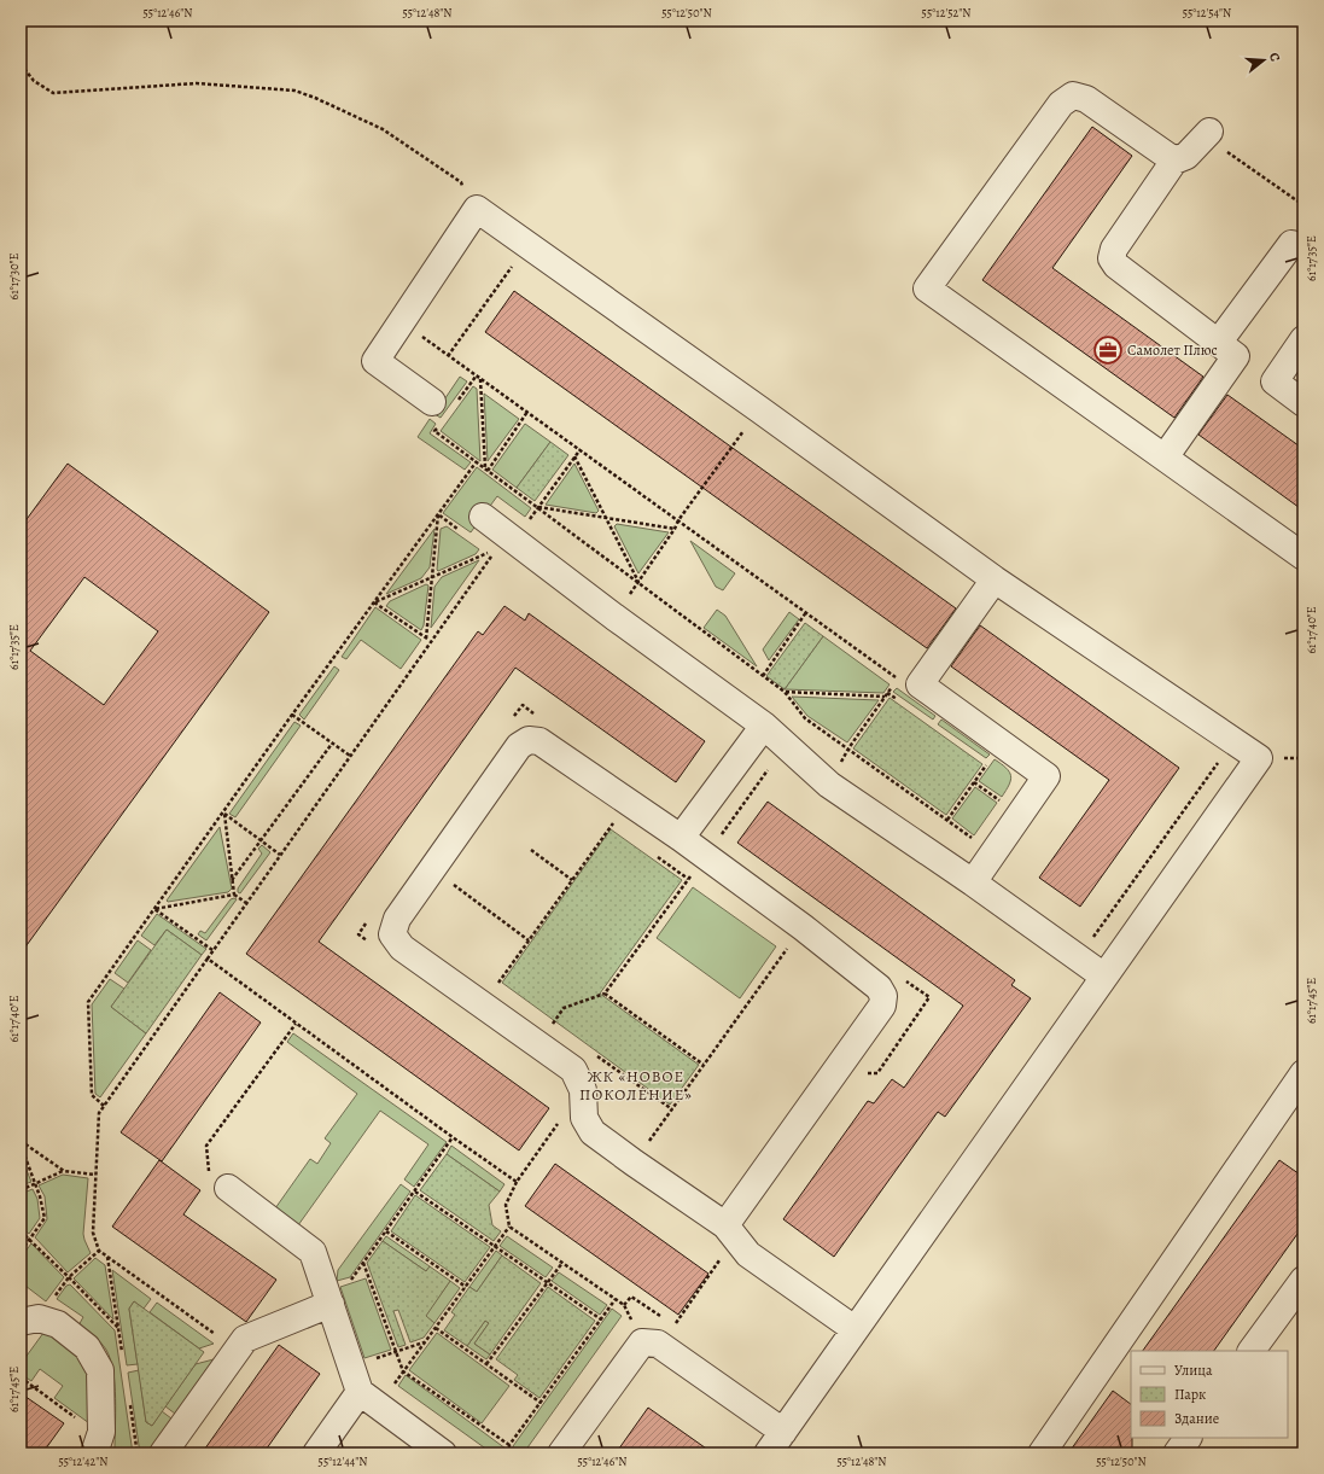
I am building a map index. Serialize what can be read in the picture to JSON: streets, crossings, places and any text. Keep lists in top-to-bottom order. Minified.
{"districts":["ЖК «НОВОЕ ПОКОЛЕНИЕ»"],"places":{"office":["Самолет Плюс"]},"legend":["Улица","Парк","Здание"],"north":"right","coordinates":["55°12'46\"N","55°12'48\"N","55°12'50\"N","55°12'52\"N","55°12'54\"N","61°17'35\"E","61°17'30\"E","61°17'40\"E","61°17'45\"E","55°12'42\"N","55°12'44\"N"]}
